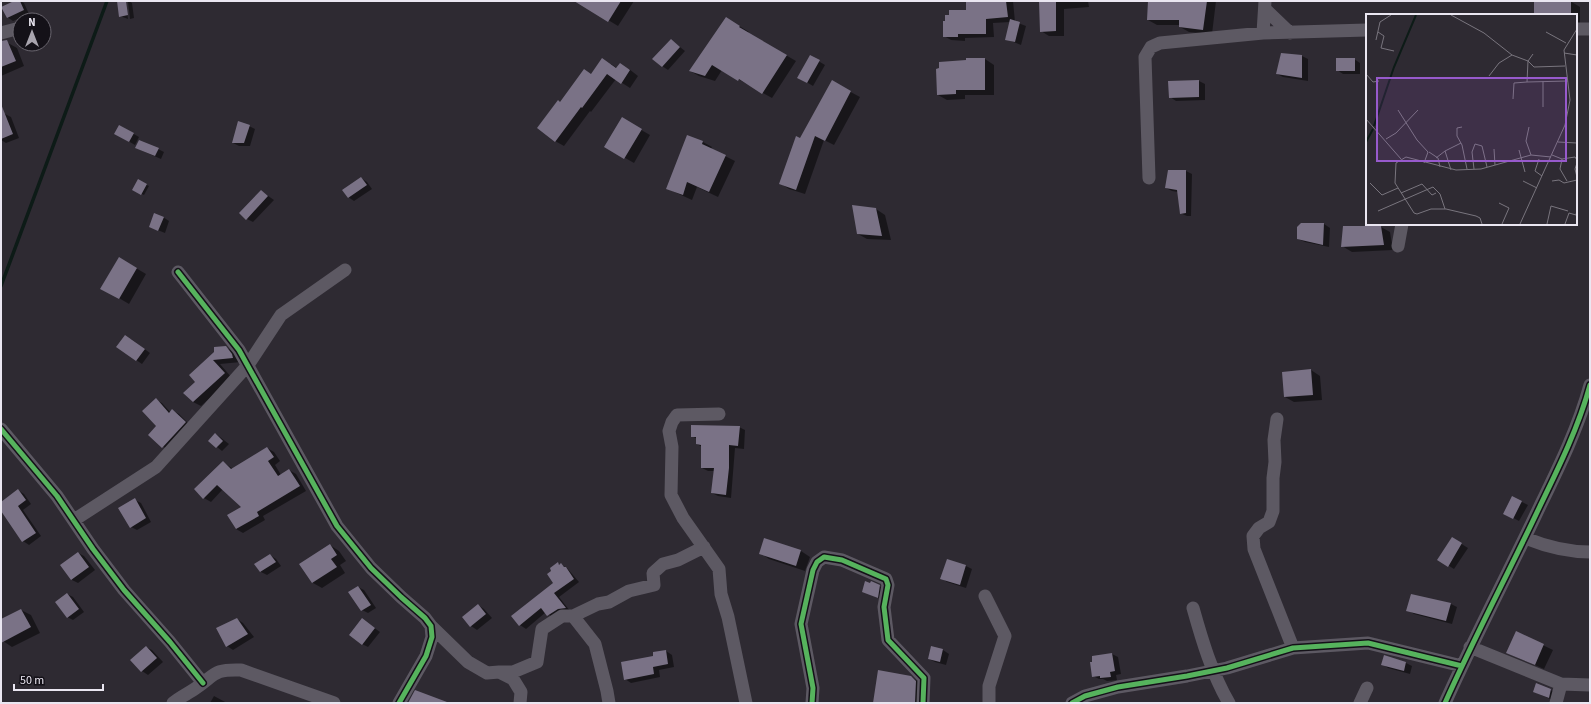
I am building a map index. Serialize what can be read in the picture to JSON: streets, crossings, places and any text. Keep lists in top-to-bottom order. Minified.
{"scale_bar":"50 m","north":"top"}
